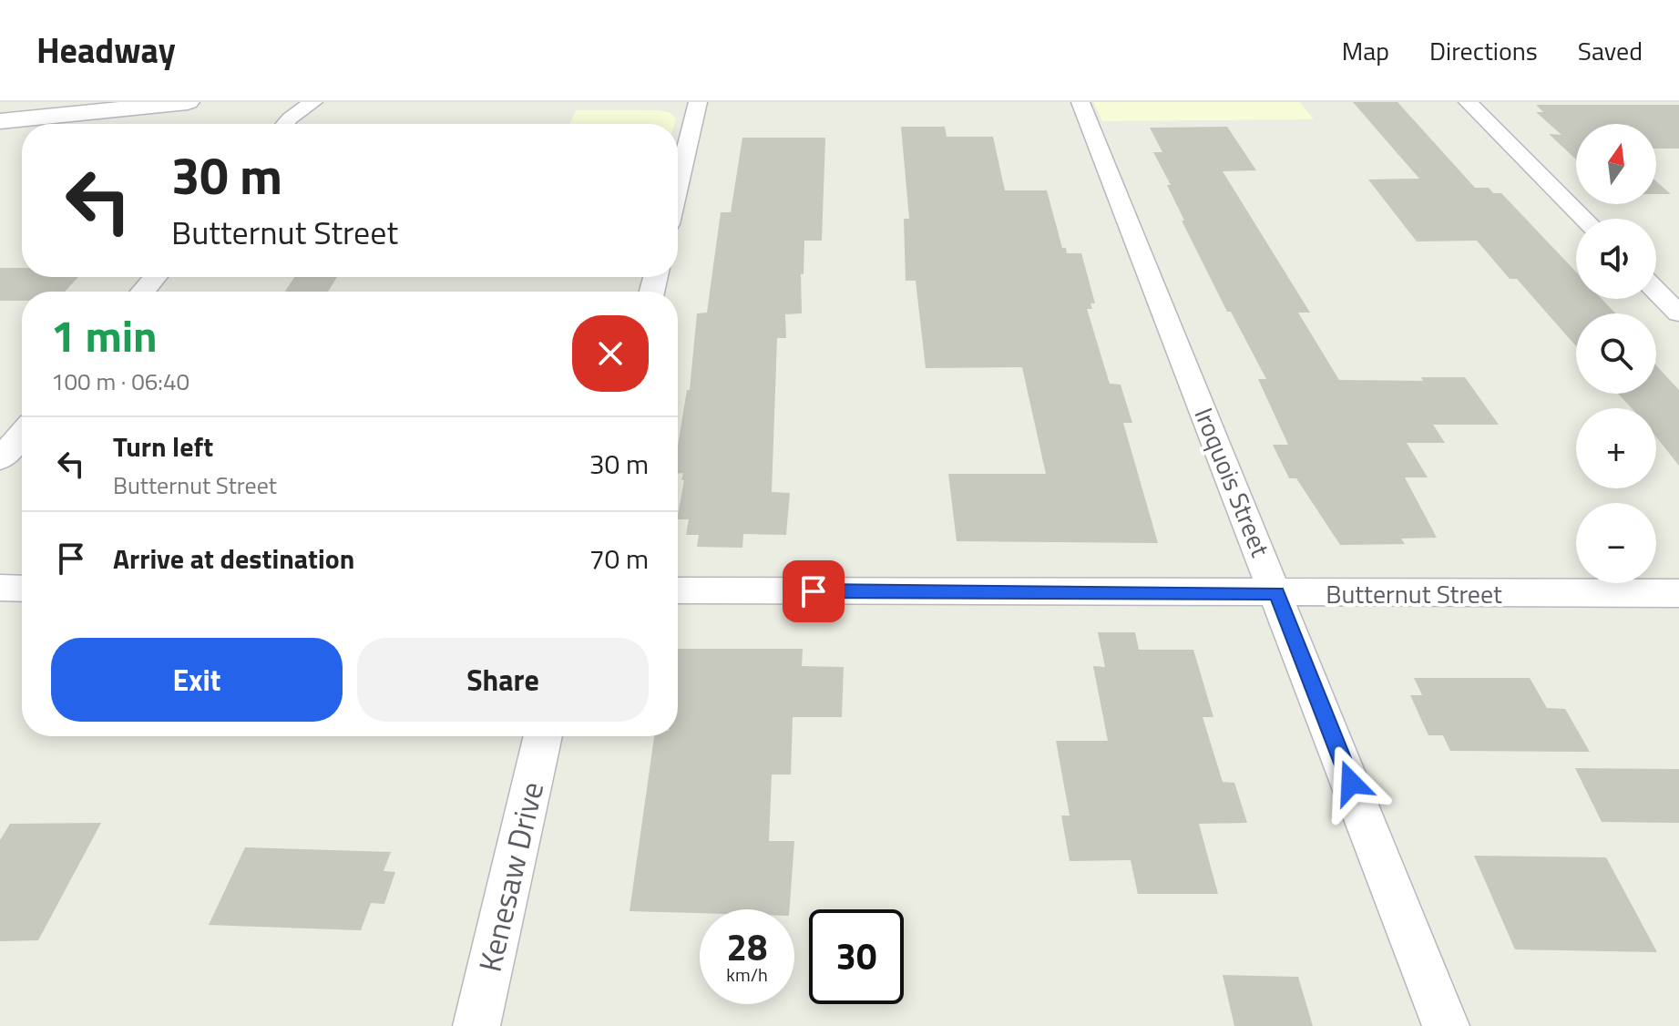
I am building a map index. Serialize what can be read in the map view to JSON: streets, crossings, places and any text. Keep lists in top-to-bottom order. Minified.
{"streets":{"street":["Iroquois Street","Butternut Street","Kenesaw Drive"]},"crossings":[["Iroquois Street","Butternut Street"]],"north":"top","page":{"header":"Headway","nav":["Map","Directions","Saved"],"map_buttons":["+","−"],"turn":["30 m","Butternut Street"],"heading":["1 min","100 m · 06:40"],"list":[{"name":"Turn left","note":"Butternut Street","value":"30 m"},{"name":"Arrive at destination","value":"70 m"}],"buttons":["Exit","Share"],"speed":"28 km/h","limit":"30"}}
